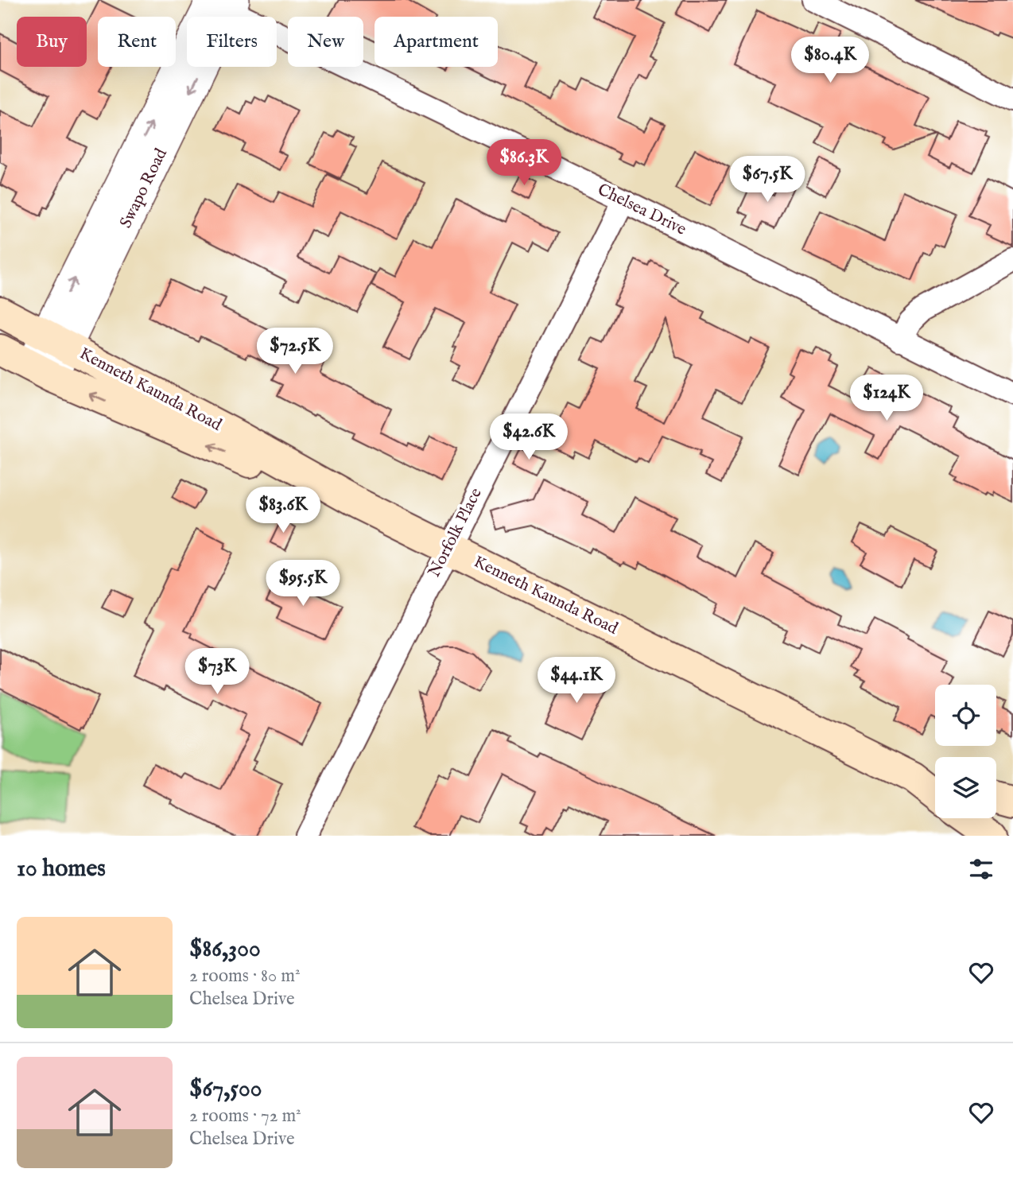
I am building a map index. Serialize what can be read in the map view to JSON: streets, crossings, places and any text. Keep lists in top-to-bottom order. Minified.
{"streets":{"main road":["Kenneth Kaunda Road"],"street":["Swapo Road","Chelsea Drive","Norfolk Place"]},"crossings":[["Swapo Road","Chelsea Drive"],["Swapo Road","Kenneth Kaunda Road"],["Chelsea Drive","Norfolk Place"],["Kenneth Kaunda Road","Norfolk Place"]],"page":{"chip":["Buy","Rent","Filters","New","Apartment"],"price":["$80.4K","$86.3K","$67.5K","$72.5K","$124K","$42.6K","$83.6K","$95.5K","$73K","$44.1K"],"heading":"10 homes","list":[{"name":"$86,300","note":"2 rooms · 80 m² · Chelsea Drive"},{"name":"$67,500","note":"2 rooms · 72 m² · Chelsea Drive"}]}}
